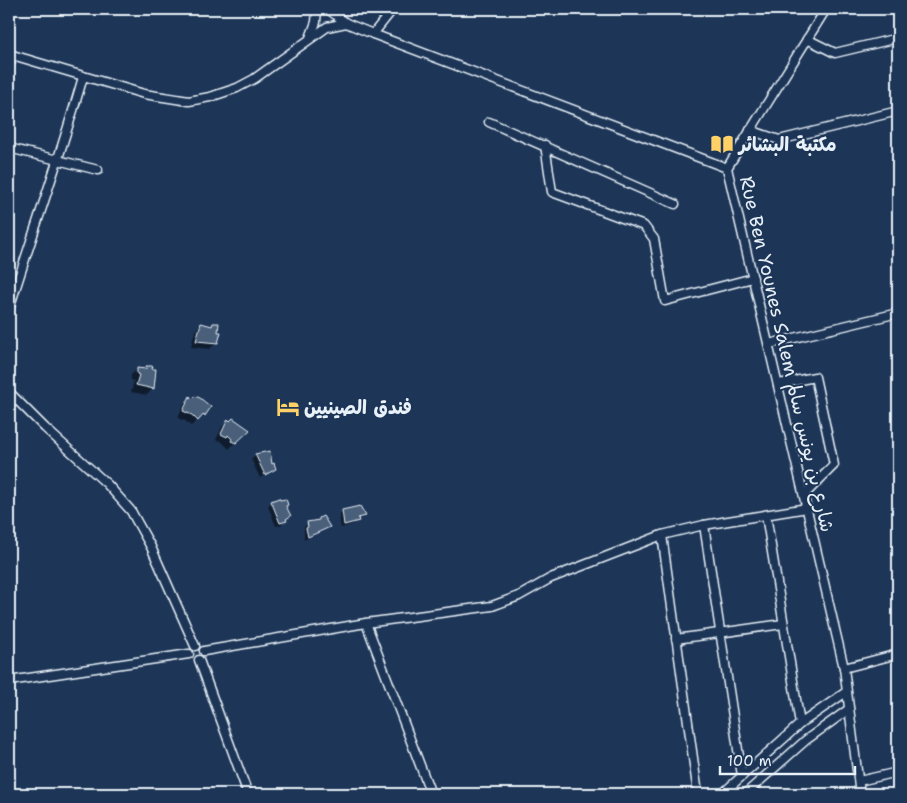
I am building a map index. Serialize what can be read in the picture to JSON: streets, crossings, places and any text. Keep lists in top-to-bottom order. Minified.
{"streets":{"street":["Rue Ben Younes Salem شارع بن يونس سالم"]},"places":{"library":["مكتبة البشائر"],"hotel":["فندق الصينيين"]},"scale_bar":"100 m"}
